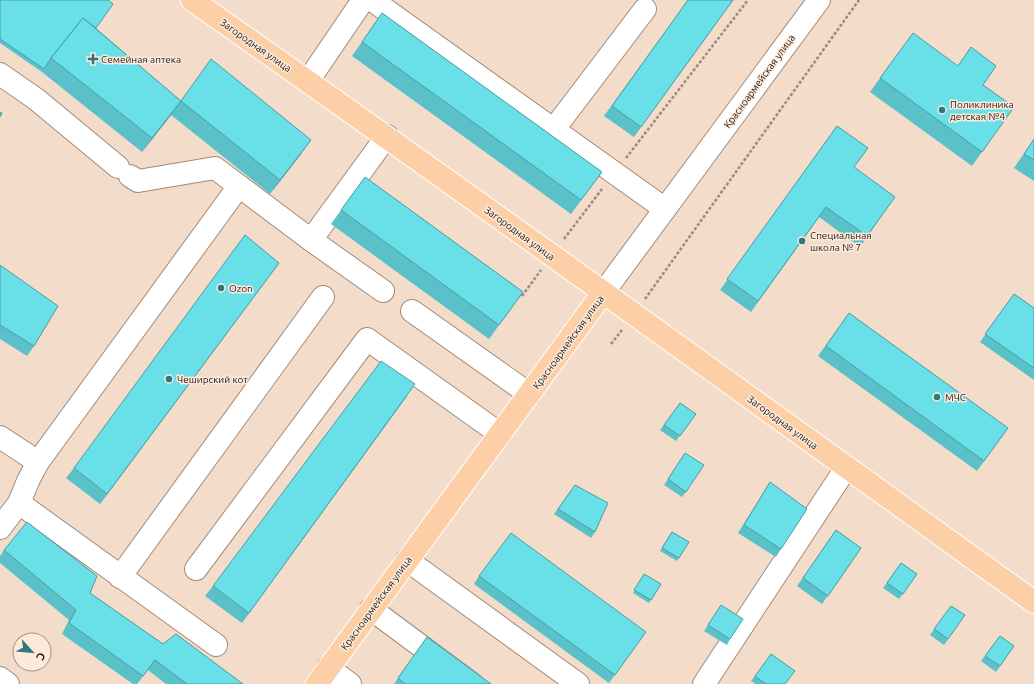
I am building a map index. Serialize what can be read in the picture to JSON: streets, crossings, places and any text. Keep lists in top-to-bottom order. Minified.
{"streets":{"main road":["Загородная улица","Красноармейская улица"]},"crossings":[["Загородная улица","Красноармейская улица"]],"places":{"health":["Семейная аптека"],"other":["Поликлиника детская №4","Специальная школа № 7","Ozon","Чеширский кот","МЧС"]},"north":"bottom right"}
